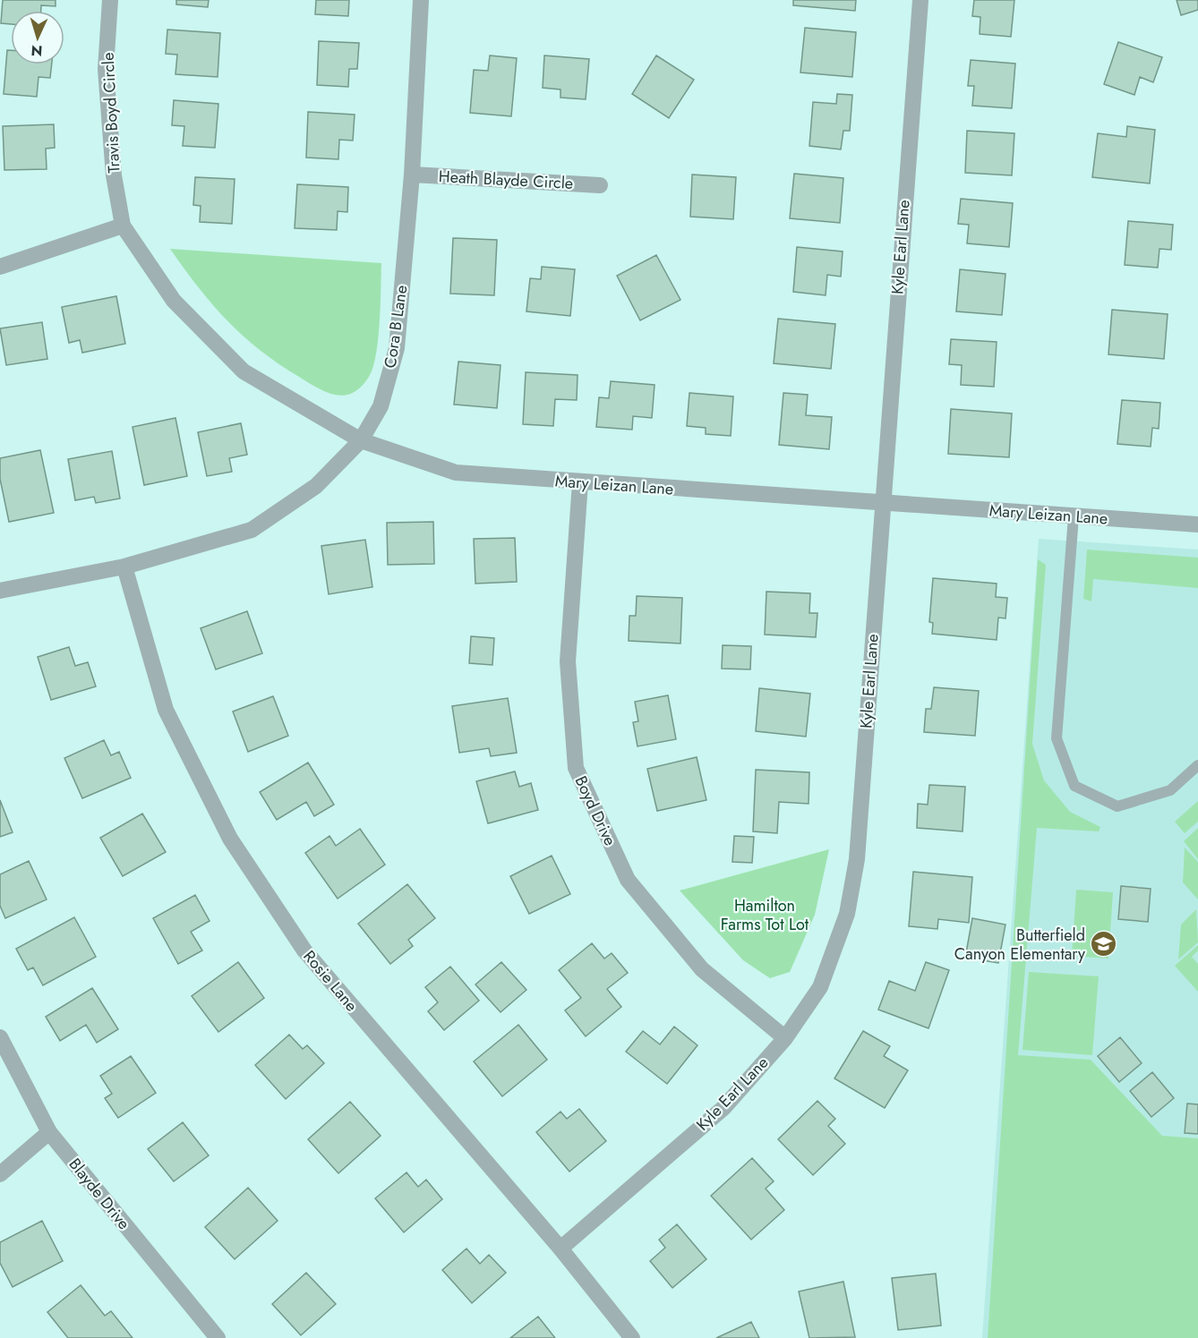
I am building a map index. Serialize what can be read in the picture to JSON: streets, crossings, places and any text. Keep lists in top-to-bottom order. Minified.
{"streets":{"street":["Travis Boyd Circle","Heath Blayde Circle","Kyle Earl Lane","Cora B Lane","Mary Leizan Lane","Boyd Drive","Rosie Lane","Blayde Drive"]},"crossings":[["Travis Boyd Circle","Mary Leizan Lane"],["Heath Blayde Circle","Cora B Lane"],["Kyle Earl Lane","Mary Leizan Lane"],["Kyle Earl Lane","Boyd Drive"],["Kyle Earl Lane","Rosie Lane"],["Cora B Lane","Mary Leizan Lane"],["Cora B Lane","Rosie Lane"],["Mary Leizan Lane","Boyd Drive"]],"parks":["Hamilton Farms Tot Lot"],"places":{"school or university":["Butterfield Canyon Elementary"]},"north":"bottom"}
